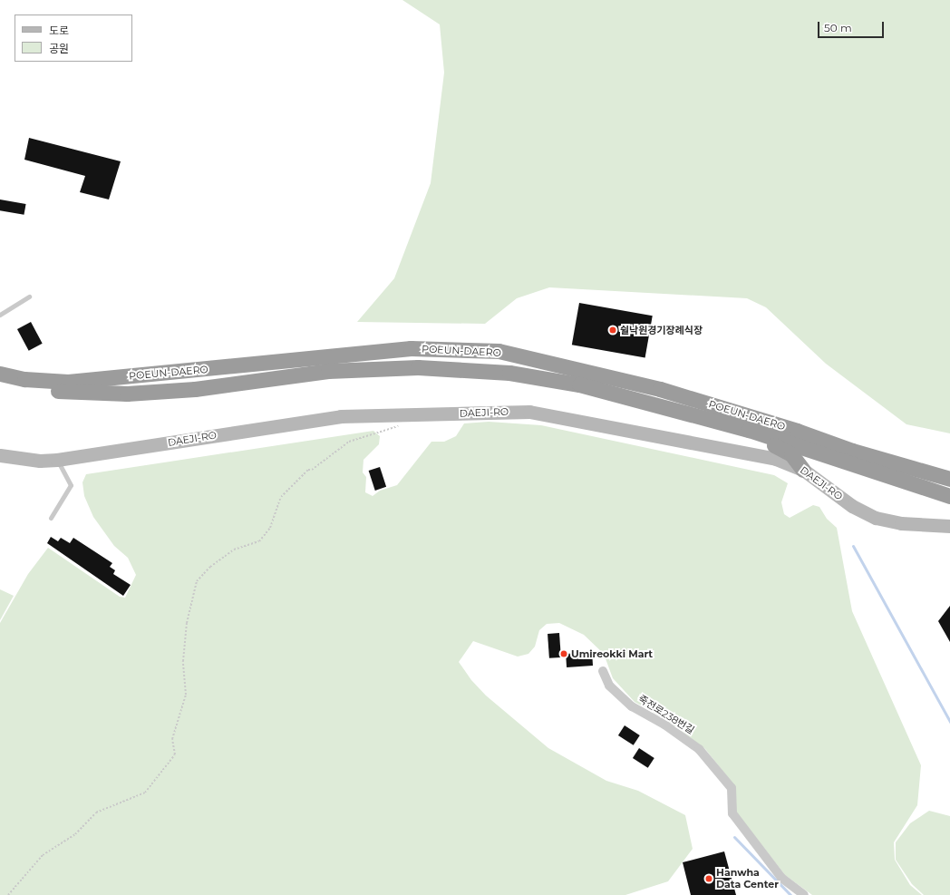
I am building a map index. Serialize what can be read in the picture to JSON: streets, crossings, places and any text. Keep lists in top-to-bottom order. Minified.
{"streets":{"highway":["POEUN-DAERO"],"main road":["DAEJI-RO"],"street":["죽전로238번길"]},"places":["쉴낙원경기장례식장","Umireokki Mart","Hanwha Data Center"],"legend":["도로","공원"],"scale_bar":"50 m"}
